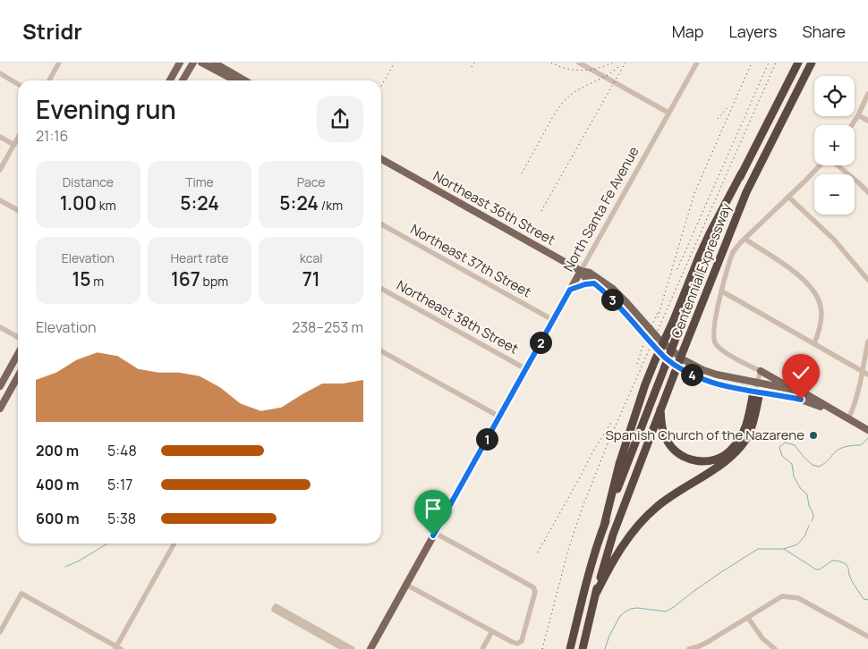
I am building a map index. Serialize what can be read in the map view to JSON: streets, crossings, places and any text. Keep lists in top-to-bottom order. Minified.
{"streets":{"highway":["Centennial Expressway"],"main road":["Northeast 36th Street","North Santa Fe Avenue"],"street":["Northeast 37th Street","Northeast 38th Street"]},"crossings":[["Northeast 36th Street","North Santa Fe Avenue"],["North Santa Fe Avenue","Northeast 37th Street"],["North Santa Fe Avenue","Northeast 38th Street"]],"places":["Spanish Church of the Nazarene"],"page":{"header":"Stridr","nav":["Map","Layers","Share"],"map_buttons":["+","−"],"heading":["Evening run","21:16"],"stats":[["Distance","1.00 km"],["Time","5:24"],["Pace","5:24 /km"],["Elevation","15 m"],["Heart rate","167 bpm"],["kcal","71"]],"pins":["3","2","4","1"],"chart":["Elevation","238–253 m"],"list":[{"name":"200 m","note":"5:48"},{"name":"400 m","note":"5:17"},{"name":"600 m","note":"5:38"}]}}
